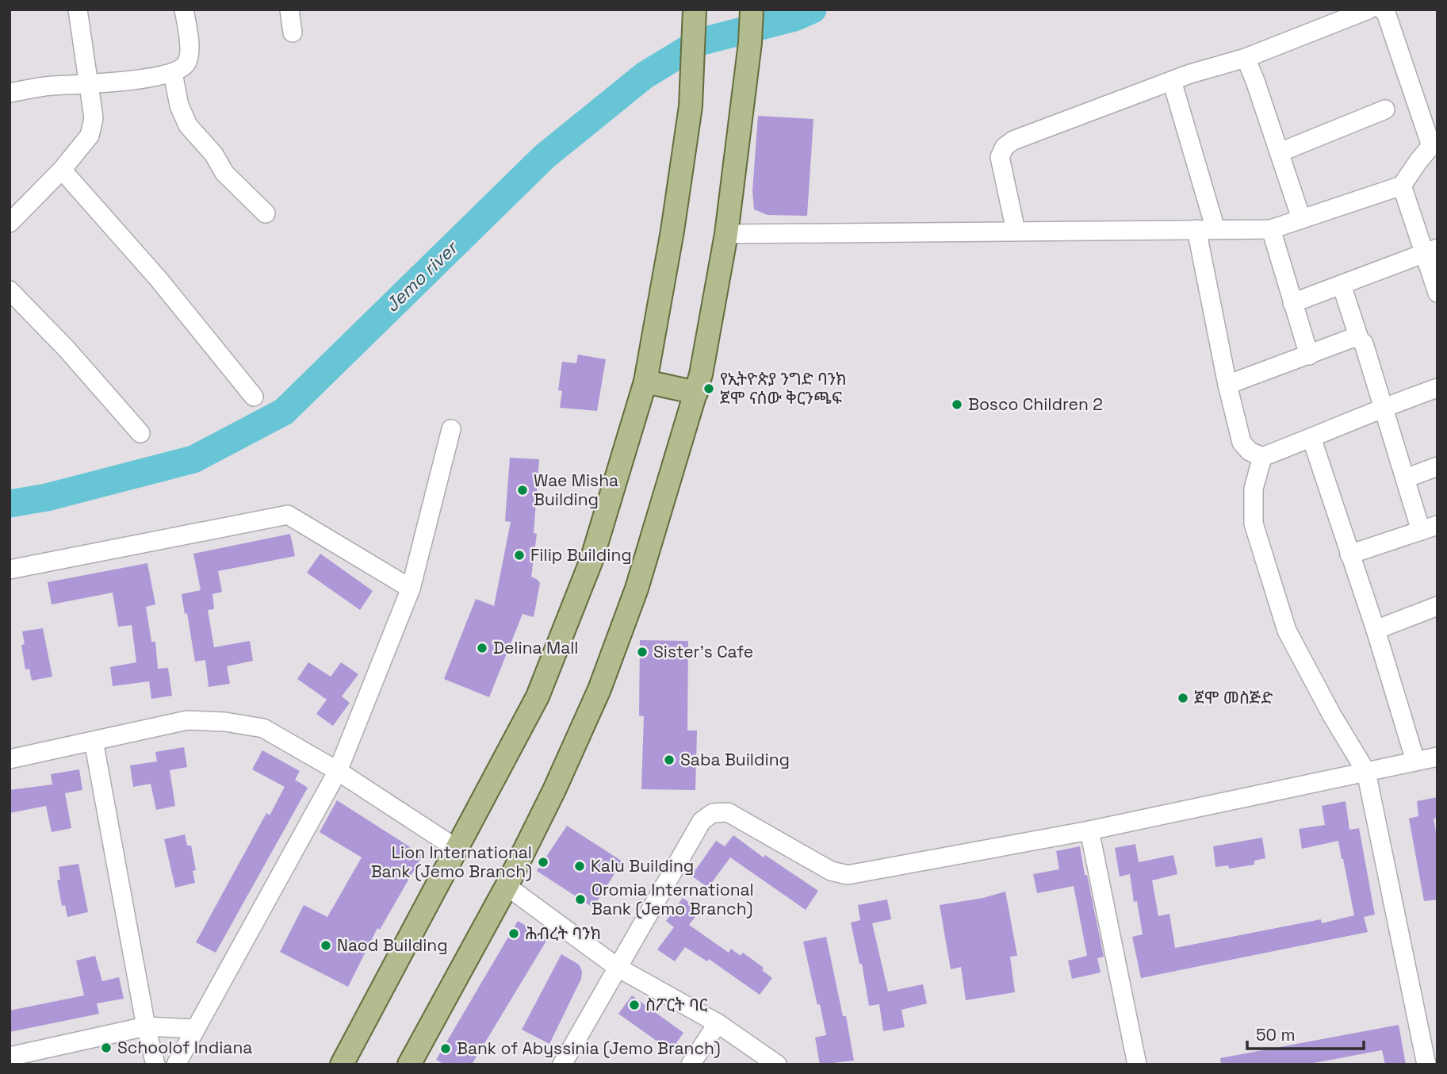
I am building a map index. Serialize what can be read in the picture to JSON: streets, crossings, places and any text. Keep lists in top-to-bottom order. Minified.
{"water":["Jemo river"],"places":["የኢትዮጵያ ንግድ ባንክ ጀሞ ናሰው ቅርንጫፍ","Bosco Children 2","Wae Misha Building","Filip Building","Delina Mall","Sister's Cafe","ጀሞ መስጅድ","Saba Building","Lion International Bank (Jemo Branch)","Kalu Building","Oromia International Bank (Jemo Branch)","ሕብረት ባንክ","Naod Building","ስፖርት ባር","Schoolof Indiana","Bank of Abyssinia (Jemo Branch)"],"scale_bar":"50 m"}
